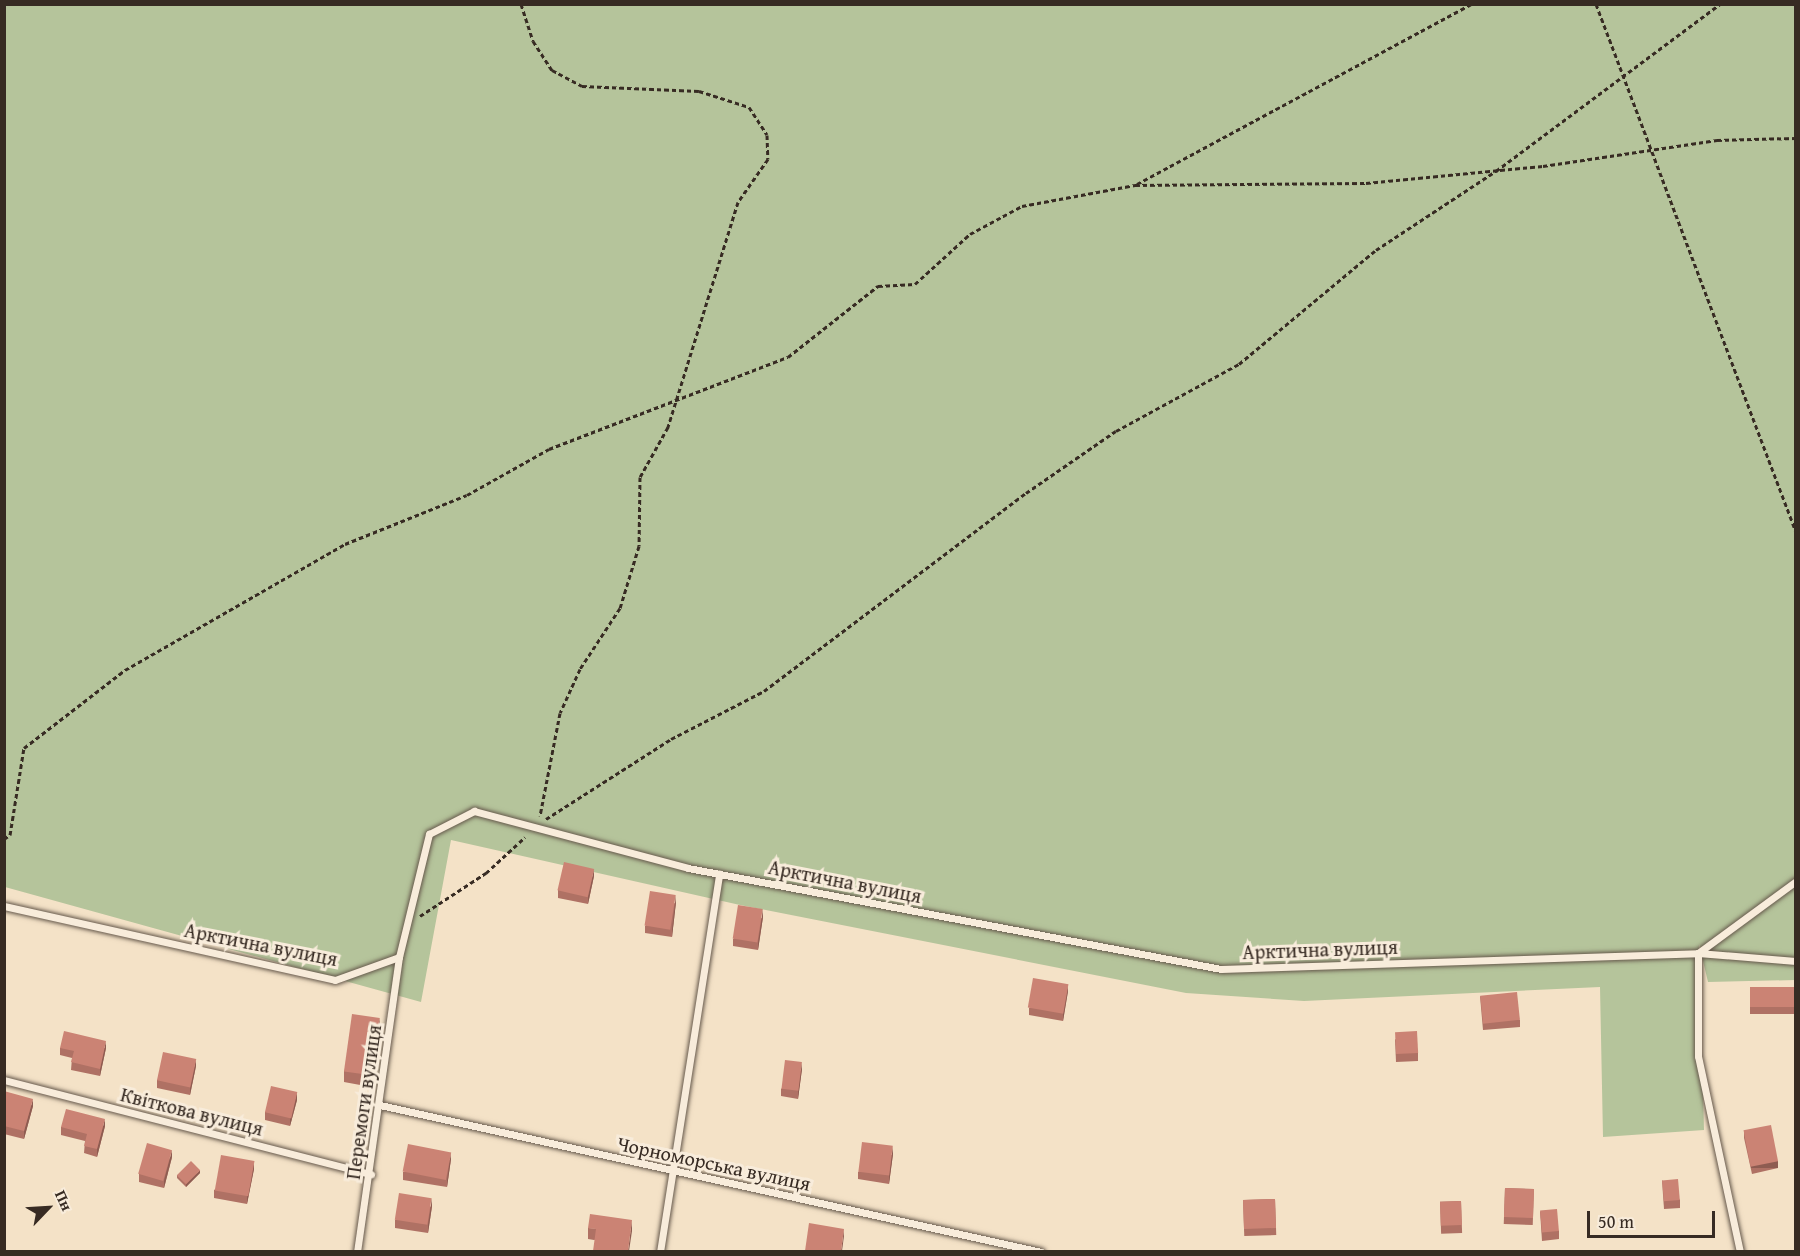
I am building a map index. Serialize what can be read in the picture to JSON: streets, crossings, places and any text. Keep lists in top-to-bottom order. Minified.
{"streets":{"lane":["Арктична вулиця","Перемоги вулиця","Квіткова вулиця","Чорноморська вулиця"]},"crossings":[["Арктична вулиця","Перемоги вулиця"],["Перемоги вулиця","Квіткова вулиця"],["Перемоги вулиця","Чорноморська вулиця"]],"scale_bar":"50 m","north":"top right"}
